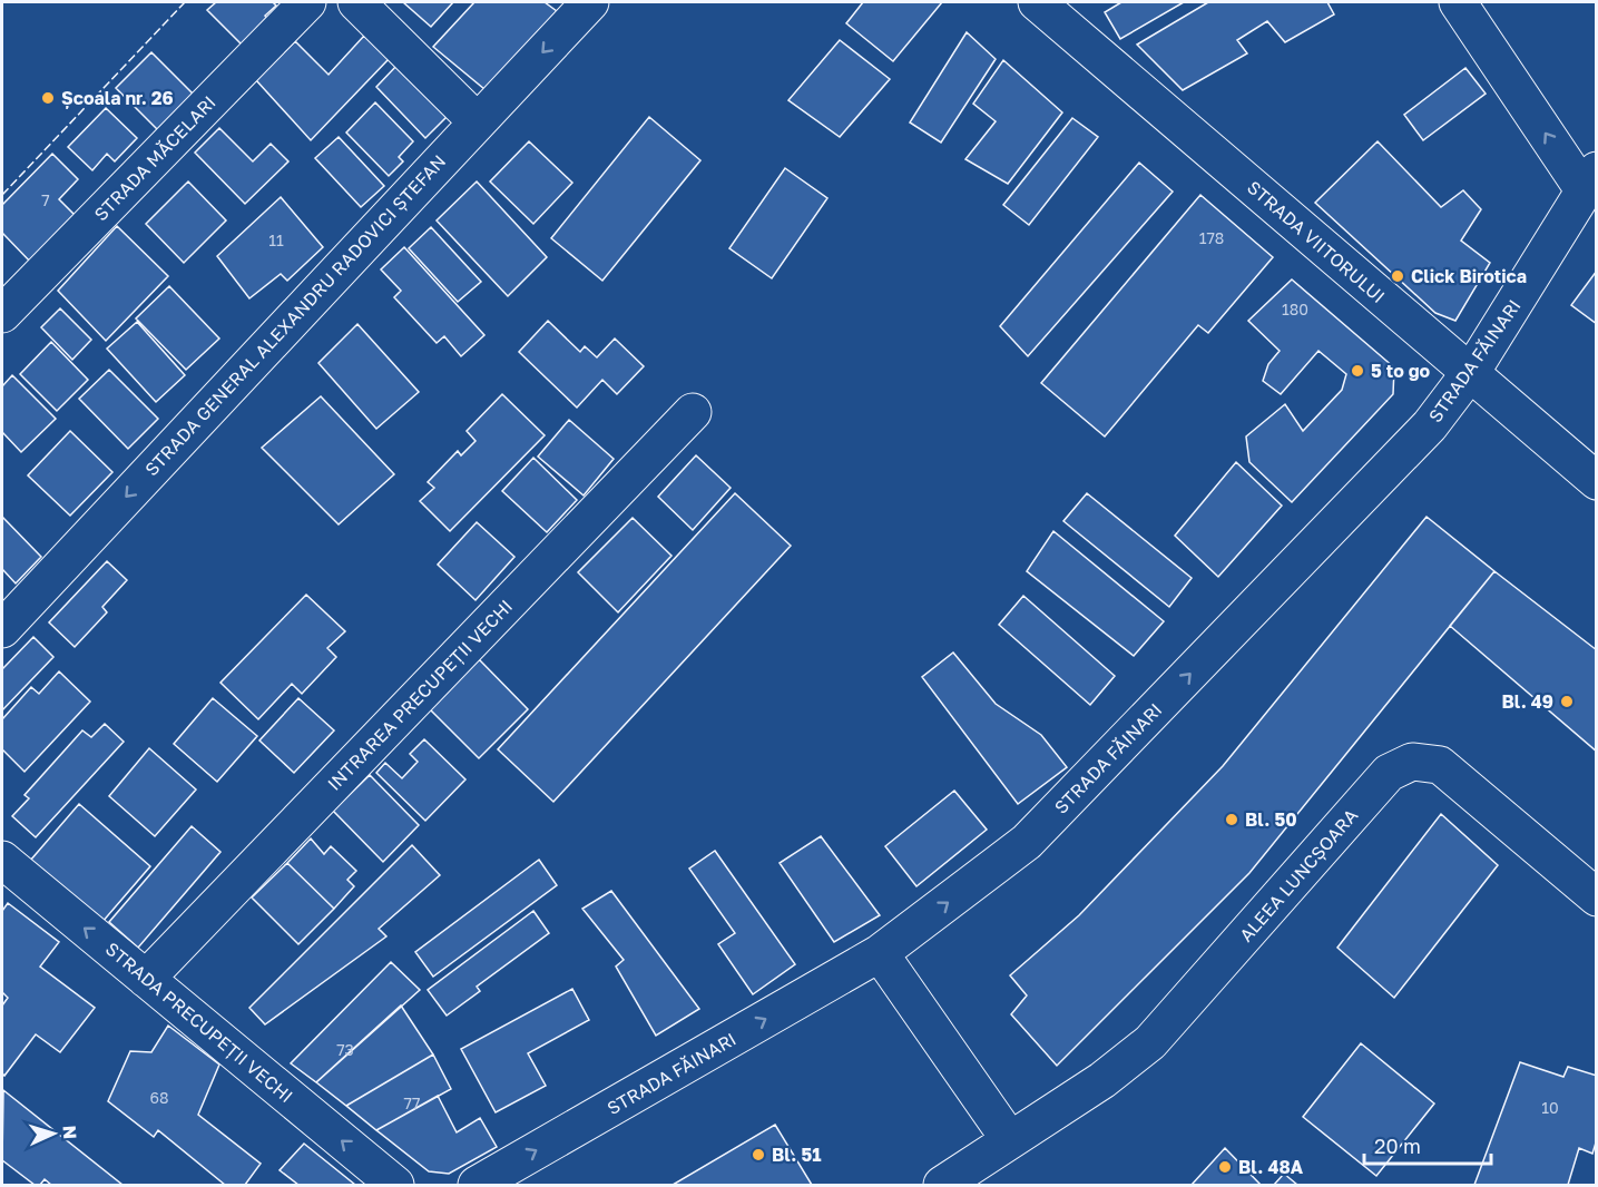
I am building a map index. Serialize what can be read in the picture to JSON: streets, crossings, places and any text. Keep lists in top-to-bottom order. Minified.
{"streets":{"street":["STRADA MĂCELARI","STRADA VIITORULUI","STRADA GENERAL ALEXANDRU RADOVICI ȘTEFAN","STRADA FĂINARI","INTRAREA PRECUPEȚII VECHI","ALEEA LUNCȘOARA","STRADA PRECUPEȚII VECHI"]},"crossings":[["STRADA VIITORULUI","STRADA FĂINARI"],["INTRAREA PRECUPEȚII VECHI","STRADA PRECUPEȚII VECHI"]],"one_way":["STRADA GENERAL ALEXANDRU RADOVICI ȘTEFAN","STRADA FĂINARI","STRADA PRECUPEȚII VECHI"],"places":["Școala nr. 26","Click Birotica","5 to go","Bl. 49","Bl. 50","Bl. 51","Bl. 48A"],"house_numbers":["7","178","11","180","73","68","77","10"],"scale_bar":"20 m","north":"right"}
